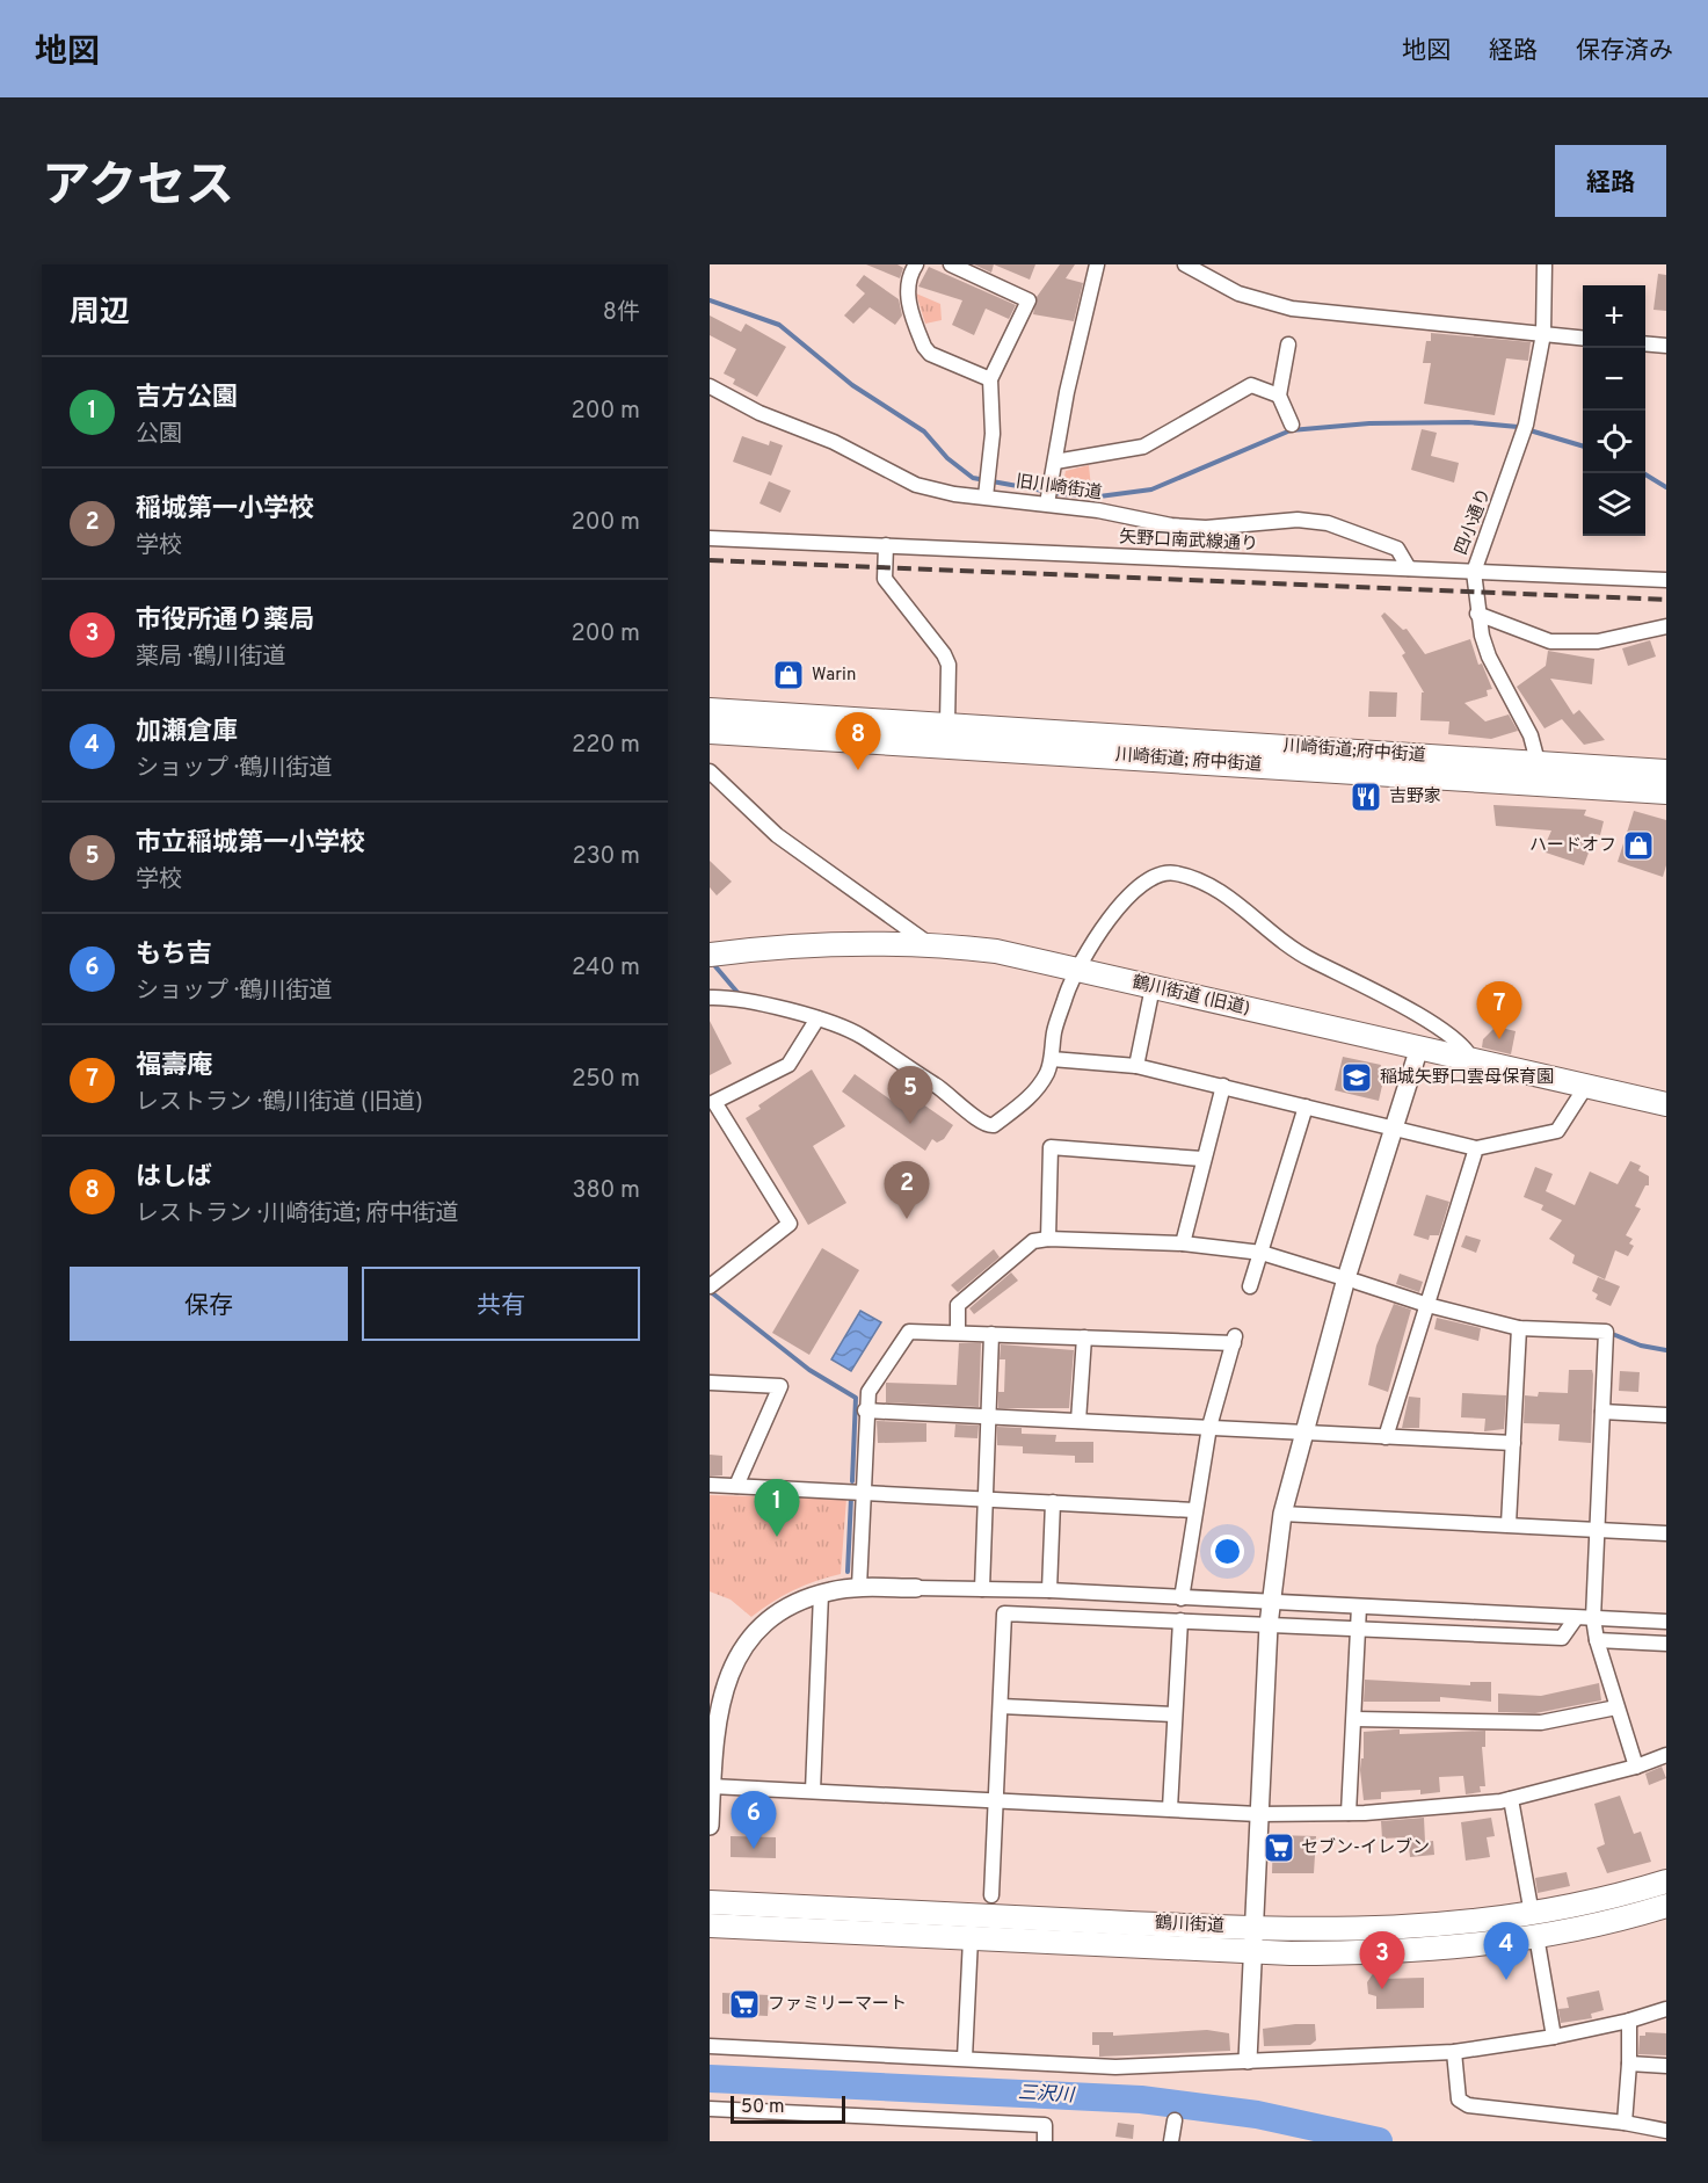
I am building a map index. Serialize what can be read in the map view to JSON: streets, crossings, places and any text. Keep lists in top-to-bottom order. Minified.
{"streets":{"main road":["川崎街道;府中街道","川崎街道; 府中街道","鶴川街道 (旧道)","鶴川街道"],"street":["旧川崎街道","四小通り","矢野口南武線通り"]},"crossings":[["旧川崎街道","矢野口南武線通り"],["四小通り","矢野口南武線通り"],["四小通り","川崎街道;府中街道"],["四小通り","川崎街道; 府中街道"],["川崎街道;府中街道","川崎街道; 府中街道"]],"water":["三沢川"],"places":{"shop":["Warin","ハードオフ"],"restaurant":["吉野家"],"school or university":["稲城矢野口雲母保育園"],"supermarket":["セブン-イレブン","ファミリーマート"]},"scale_bar":"50 m","page":{"header":"地図","nav":["地図","経路","保存済み"],"title":"アクセス","buttons":["経路",["保存","共有"]],"heading":["周辺","8件"],"map_buttons":["+","−"],"list":[{"mark":"1","name":"吉方公園","note":"公園","value":"200 m"},{"mark":"2","name":"稲城第一小学校","note":"学校","value":"200 m"},{"mark":"3","name":"市役所通り薬局","note":"薬局 · 鶴川街道","value":"200 m"},{"mark":"4","name":"加瀬倉庫","note":"ショップ · 鶴川街道","value":"220 m"},{"mark":"5","name":"市立稲城第一小学校","note":"学校","value":"230 m"},{"mark":"6","name":"もち吉","note":"ショップ · 鶴川街道","value":"240 m"},{"mark":"7","name":"福壽庵","note":"レストラン · 鶴川街道 (旧道)","value":"250 m"},{"mark":"8","name":"はしば","note":"レストラン · 川崎街道; 府中街道","value":"380 m"}],"pins":["8","7","5","2","1","6","4","3"],"scale":"50 m"}}
